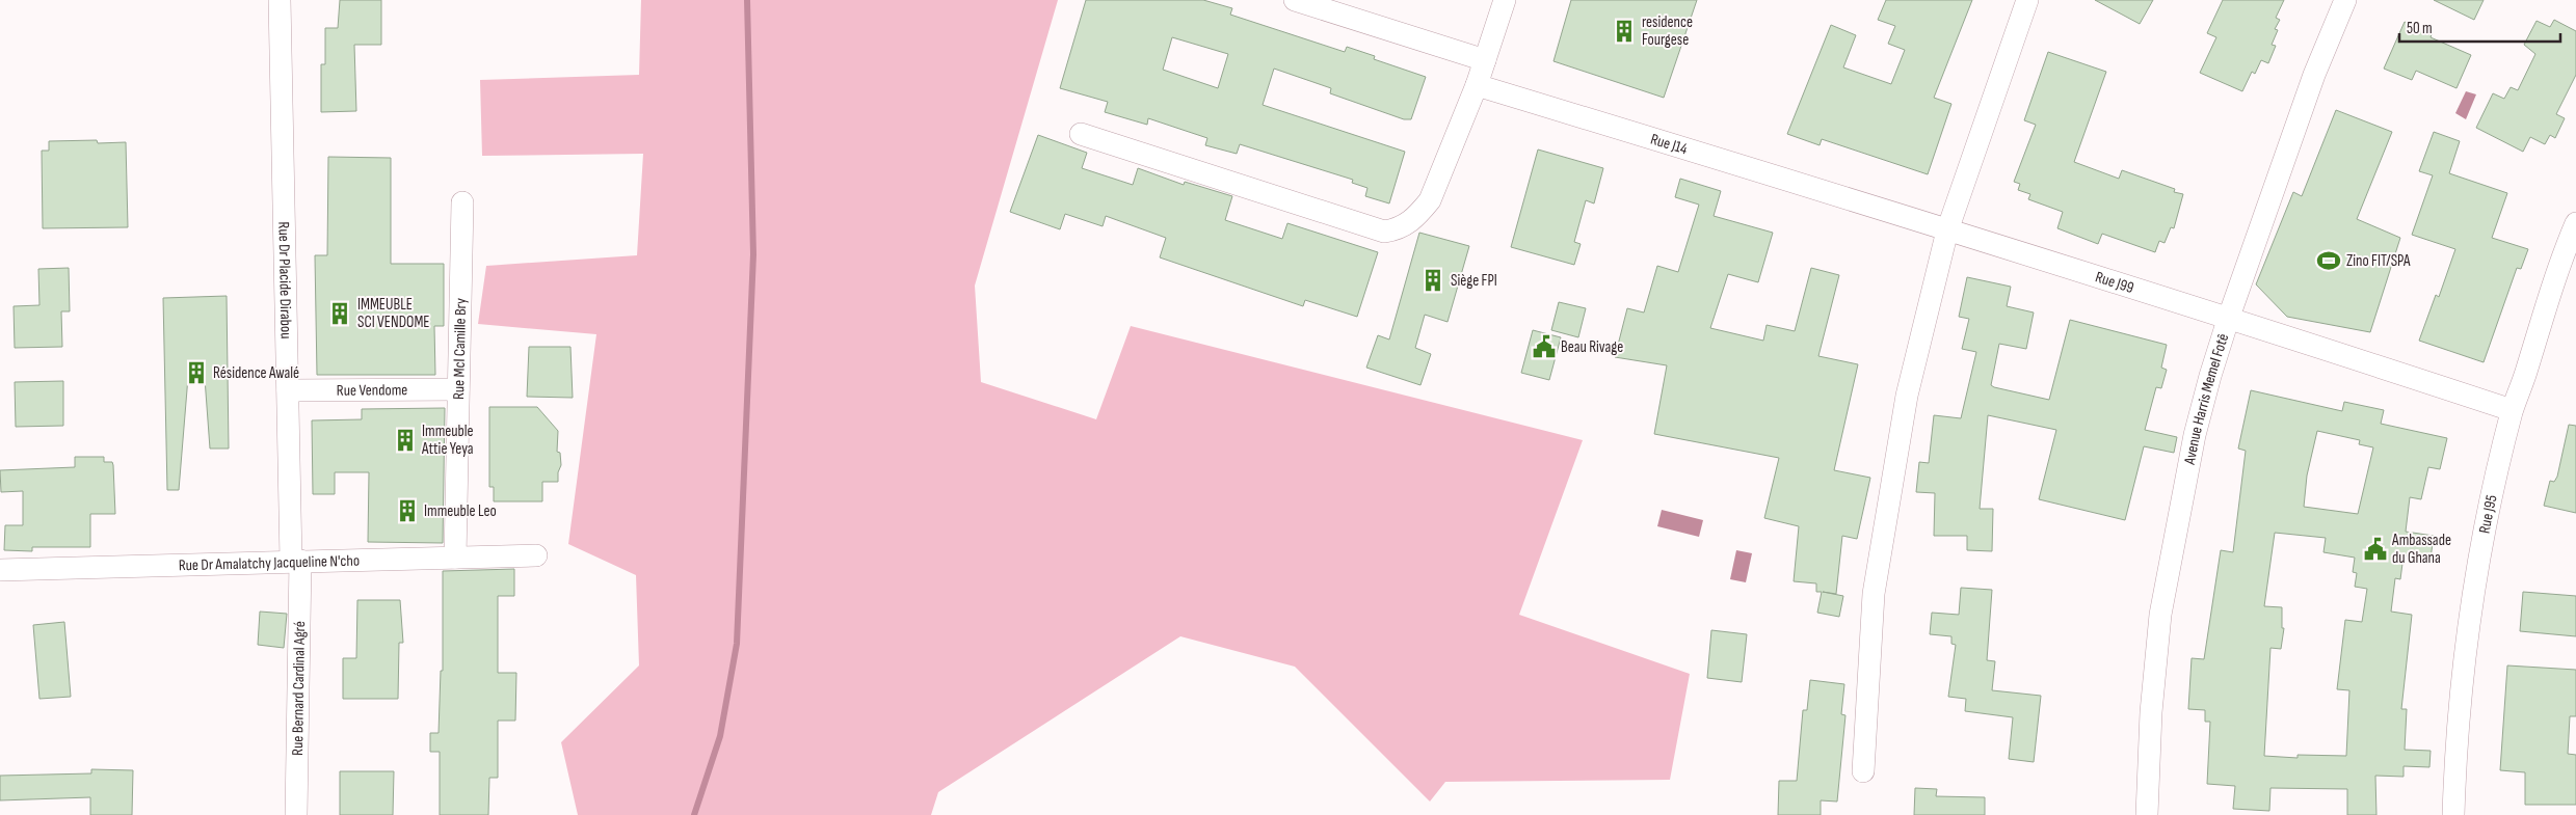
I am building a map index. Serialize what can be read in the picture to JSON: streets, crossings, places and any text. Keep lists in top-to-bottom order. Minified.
{"streets":{"street":["Rue J14","Rue Dr Placide Dirabou","Rue J99","Rue Mcl Camille Bry","Rue Vendome","Avenue Harris Memel Fotê","Rue J95","Rue Dr Amalatchy Jacqueline N'cho","Rue Bernard Cardinal Agré"]},"crossings":[["Rue J14","Rue J99"],["Rue Dr Placide Dirabou","Rue Vendome"],["Rue Dr Placide Dirabou","Rue Dr Amalatchy Jacqueline N'cho"],["Rue Dr Placide Dirabou","Rue Bernard Cardinal Agré"],["Rue J99","Avenue Harris Memel Fotê"],["Rue J99","Rue J95"],["Rue Mcl Camille Bry","Rue Vendome"],["Rue Mcl Camille Bry","Rue Dr Amalatchy Jacqueline N'cho"],["Rue Dr Amalatchy Jacqueline N'cho","Rue Bernard Cardinal Agré"]],"places":{"building":["residence Fourgese","Siège FPI","IMMEUBLE SCI VENDOME","Résidence Awalé","Immeuble Attie Yeya","Immeuble Leo"],"sports":["Zino FIT/SPA"],"public building":["Beau Rivage","Ambassade du Ghana"]},"scale_bar":"50 m"}
